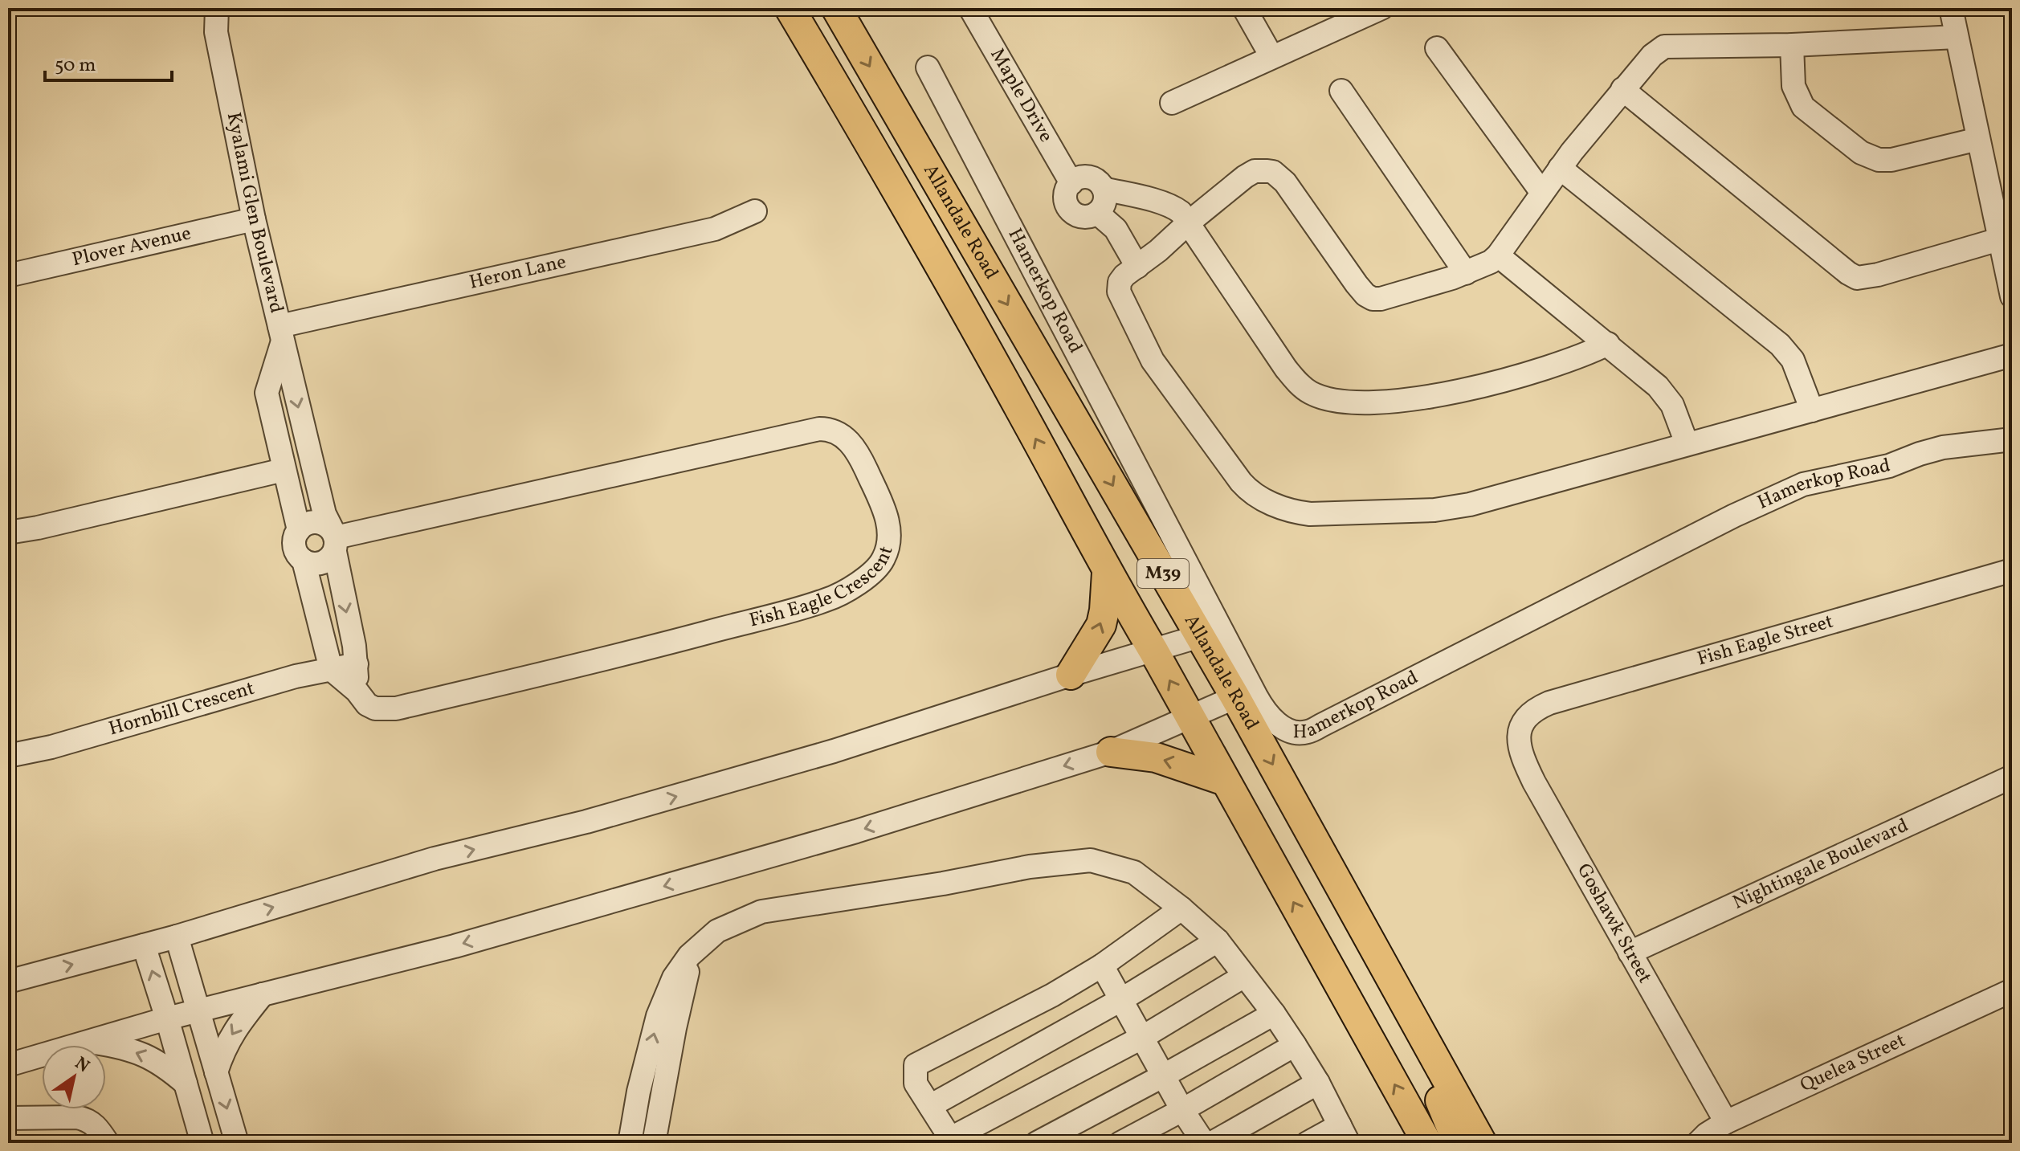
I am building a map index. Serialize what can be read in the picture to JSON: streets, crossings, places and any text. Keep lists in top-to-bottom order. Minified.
{"streets":{"main road":["Allandale Road","M39"],"street":["Maple Drive","Kyalami Glen Boulevard","Plover Avenue","Heron Lane","Hamerkop Road","Fish Eagle Crescent","Fish Eagle Street","Hornbill Crescent","Nightingale Boulevard","Goshawk Street","Quelea Street"]},"crossings":[["Kyalami Glen Boulevard","Plover Avenue"],["Kyalami Glen Boulevard","Heron Lane"],["Kyalami Glen Boulevard","Fish Eagle Crescent"],["Kyalami Glen Boulevard","Hornbill Crescent"],["Fish Eagle Crescent","Hornbill Crescent"],["Fish Eagle Street","Goshawk Street"],["Nightingale Boulevard","Goshawk Street"],["Goshawk Street","Quelea Street"]],"scale_bar":"50 m","north":"top right"}
